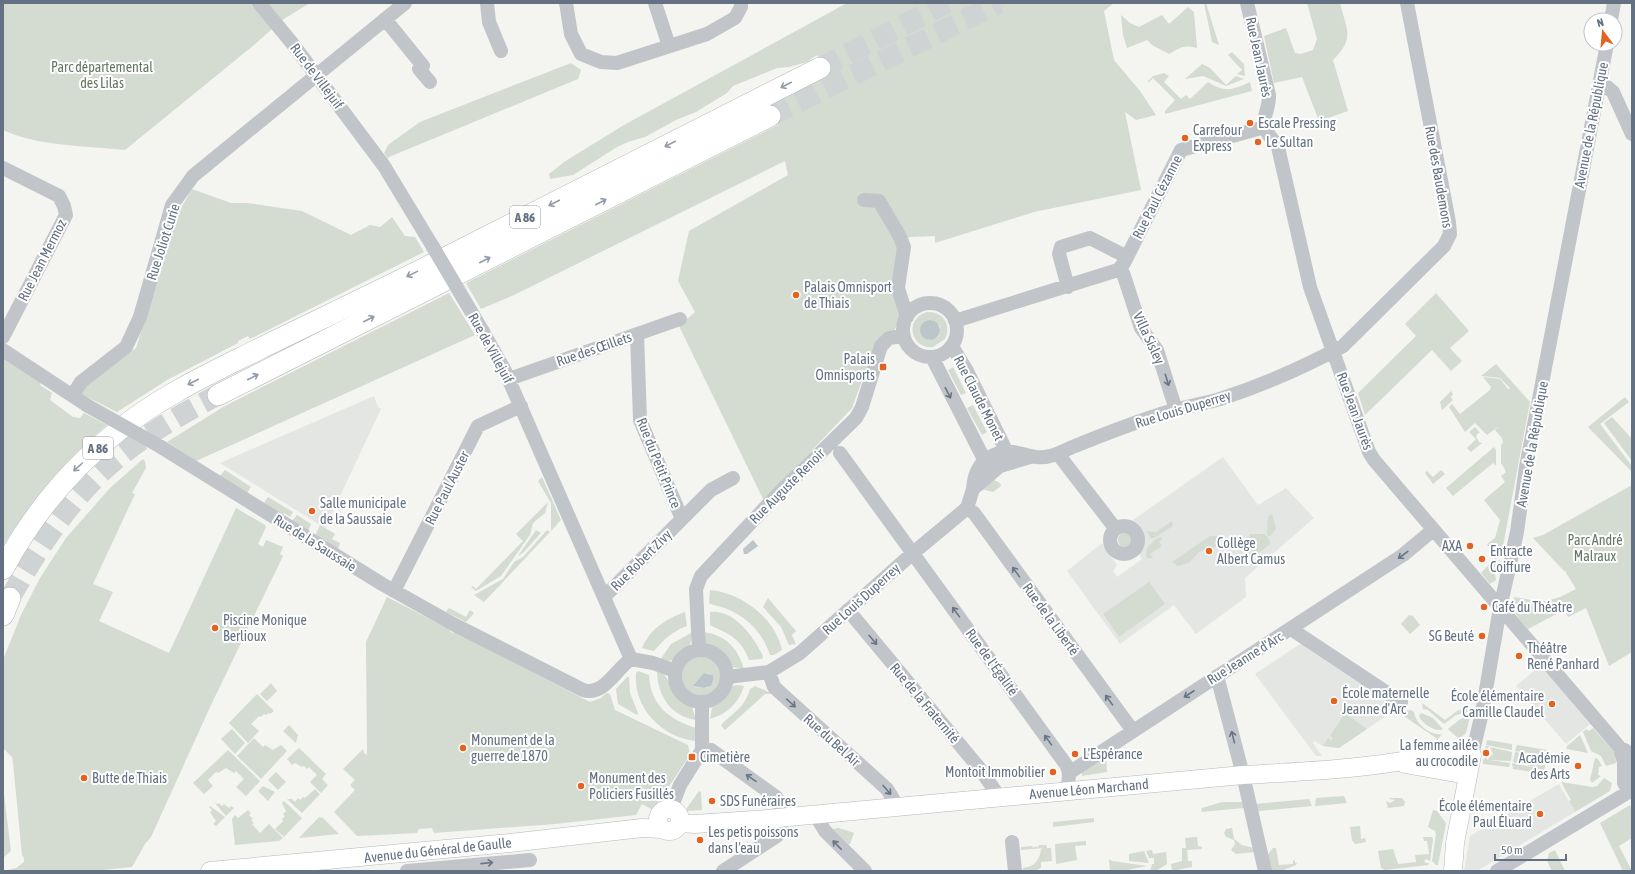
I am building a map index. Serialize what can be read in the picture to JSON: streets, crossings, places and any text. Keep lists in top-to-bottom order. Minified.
{"streets":{"highway":["A 86"],"main road":["Avenue de la République","Avenue Léon Marchand","Avenue du Général de Gaulle"],"street":["Rue Jean Jaurès","Rue de Villejuif","Rue des Baudemons","Rue Paul Cézanne","Rue Joliot Curie","Rue Jean Mermoz","Villa Sisley","Rue des Œillets","Rue Claude Monet","Rue Louis Duperrey","Rue du Petit Prince","Rue Auguste Renoir","Rue Paul Auster","Rue de la Saussaie","Rue Robert Zivy","Rue de la Liberté","Rue Jeanne d'Arc","Rue de l'Égalité","Rue de la Fraternité","Rue du Bel Air"]},"crossings":[["Rue Jean Jaurès","Avenue de la République"],["Rue Jean Jaurès","Rue des Baudemons"],["Rue Jean Jaurès","Rue Paul Cézanne"],["Rue Jean Jaurès","Rue Louis Duperrey"],["Rue Jean Jaurès","Rue Jeanne d'Arc"],["Rue de Villejuif","Rue Joliot Curie"],["Rue de Villejuif","Rue des Œillets"],["Rue de Villejuif","Rue Paul Auster"],["Rue de Villejuif","Rue de la Saussaie"],["Rue de Villejuif","Rue Robert Zivy"],["Avenue de la République","Avenue Léon Marchand"],["Rue des Baudemons","Rue Louis Duperrey"],["Rue Paul Cézanne","Villa Sisley"],["Rue Joliot Curie","Rue de la Saussaie"],["Villa Sisley","Rue Louis Duperrey"],["Rue des Œillets","Rue du Petit Prince"],["Rue Claude Monet","Rue Louis Duperrey"],["Rue Claude Monet","Rue Auguste Renoir"],["Rue Louis Duperrey","Rue Auguste Renoir"],["Rue Louis Duperrey","Rue de la Liberté"],["Rue Louis Duperrey","Rue de l'Égalité"],["Rue Louis Duperrey","Rue de la Fraternité"],["Rue Louis Duperrey","Rue du Bel Air"],["Rue du Petit Prince","Rue Robert Zivy"],["Rue Paul Auster","Rue de la Saussaie"],["Rue de la Liberté","Rue Jeanne d'Arc"],["Rue Jeanne d'Arc","Rue de l'Égalité"],["Rue Jeanne d'Arc","Avenue Léon Marchand"],["Rue de l'Égalité","Avenue Léon Marchand"],["Rue de la Fraternité","Avenue Léon Marchand"],["Rue du Bel Air","Avenue Léon Marchand"],["Avenue Léon Marchand","Avenue du Général de Gaulle"]],"one_way":["Villa Sisley","Rue Jeanne d'Arc","Rue de l'Égalité","Rue de la Fraternité"],"parks":["Parc départemental des Lilas","Parc André Malraux"],"places":{"other":["Escale Pressing","Carrefour Express","Le Sultan","Palais Omnisport de Thiais","Salle municipale de la Saussaie","AXA","Collège Albert Camus","Entracte Coiffure","Café du Théatre","Piscine Monique Berlioux","SG Beuté","Théâtre René Panhard","École maternelle Jeanne d'Arc","École élémentaire Camille Claudel","Monument de la guerre de 1870","La femme ailée au crocodile","L'Espérance","Académie des Arts","Montoit Immobilier","Butte de Thiais","Monument des Policiers Fusillés","SDS Funéraires","École élémentaire Paul Éluard","Les petis poissons dans l'eau"],"transit":["Palais Omnisports","Cimetière"]},"scale_bar":"50 m","north":"top"}
